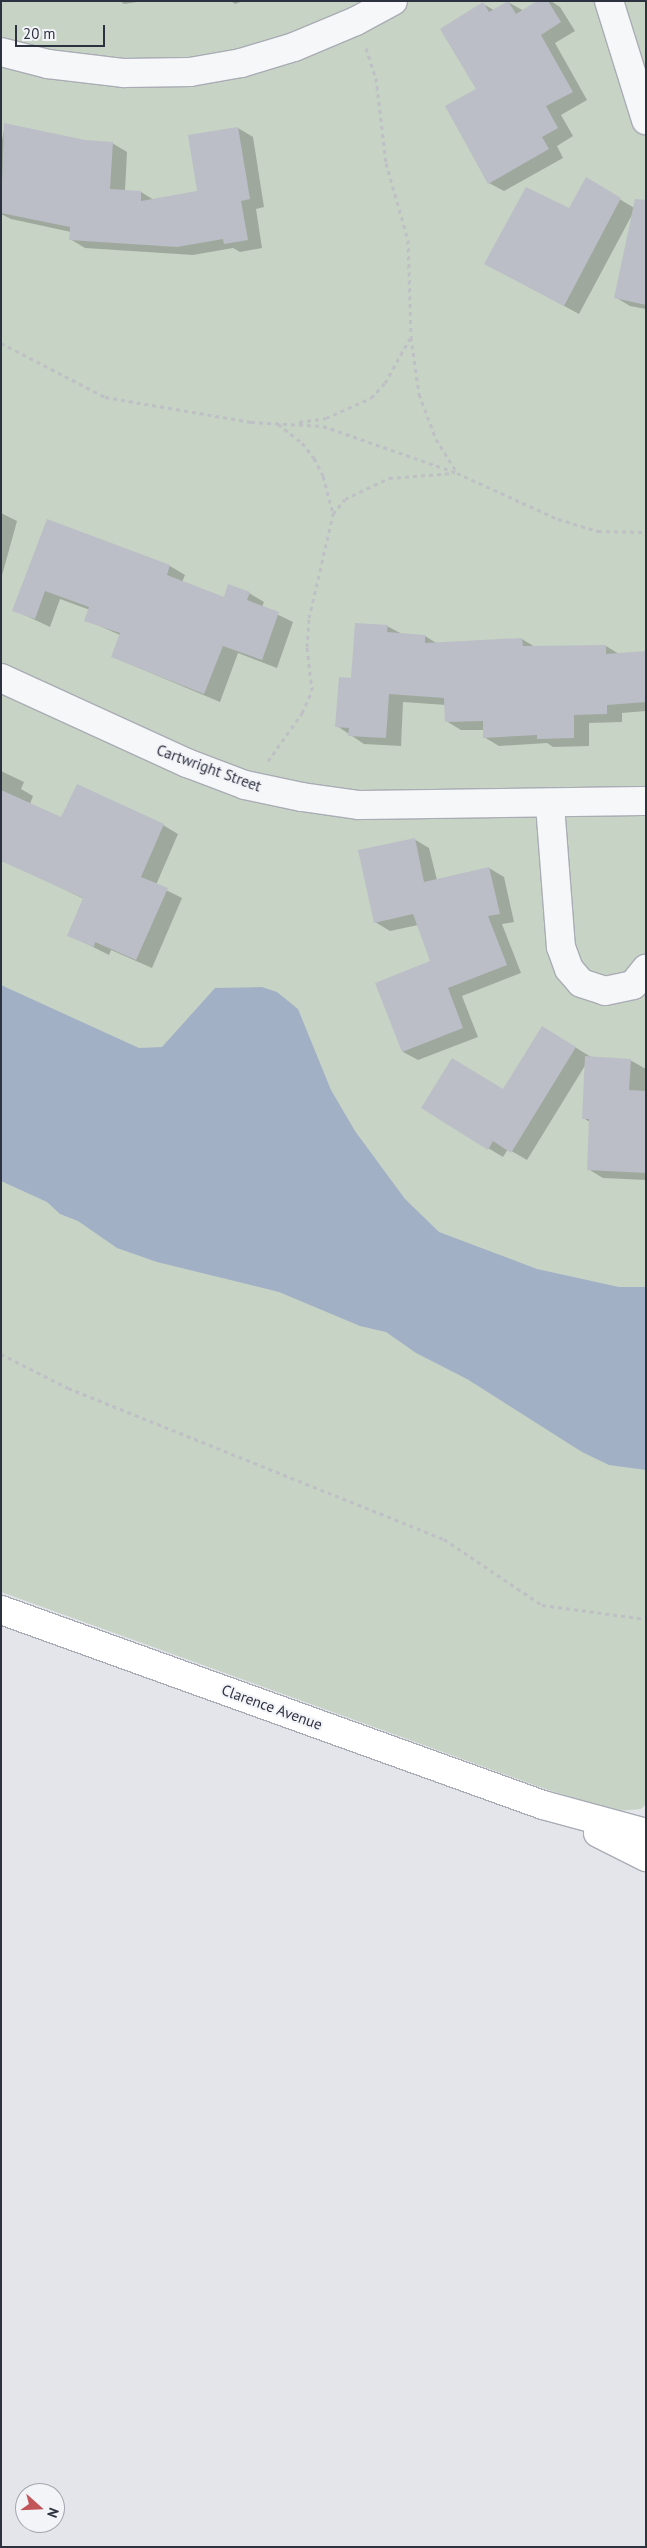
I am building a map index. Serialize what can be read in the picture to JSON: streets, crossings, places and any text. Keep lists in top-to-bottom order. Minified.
{"streets":{"street":["Cartwright Street","Clarence Avenue"]},"scale_bar":"20 m","north":"right"}
